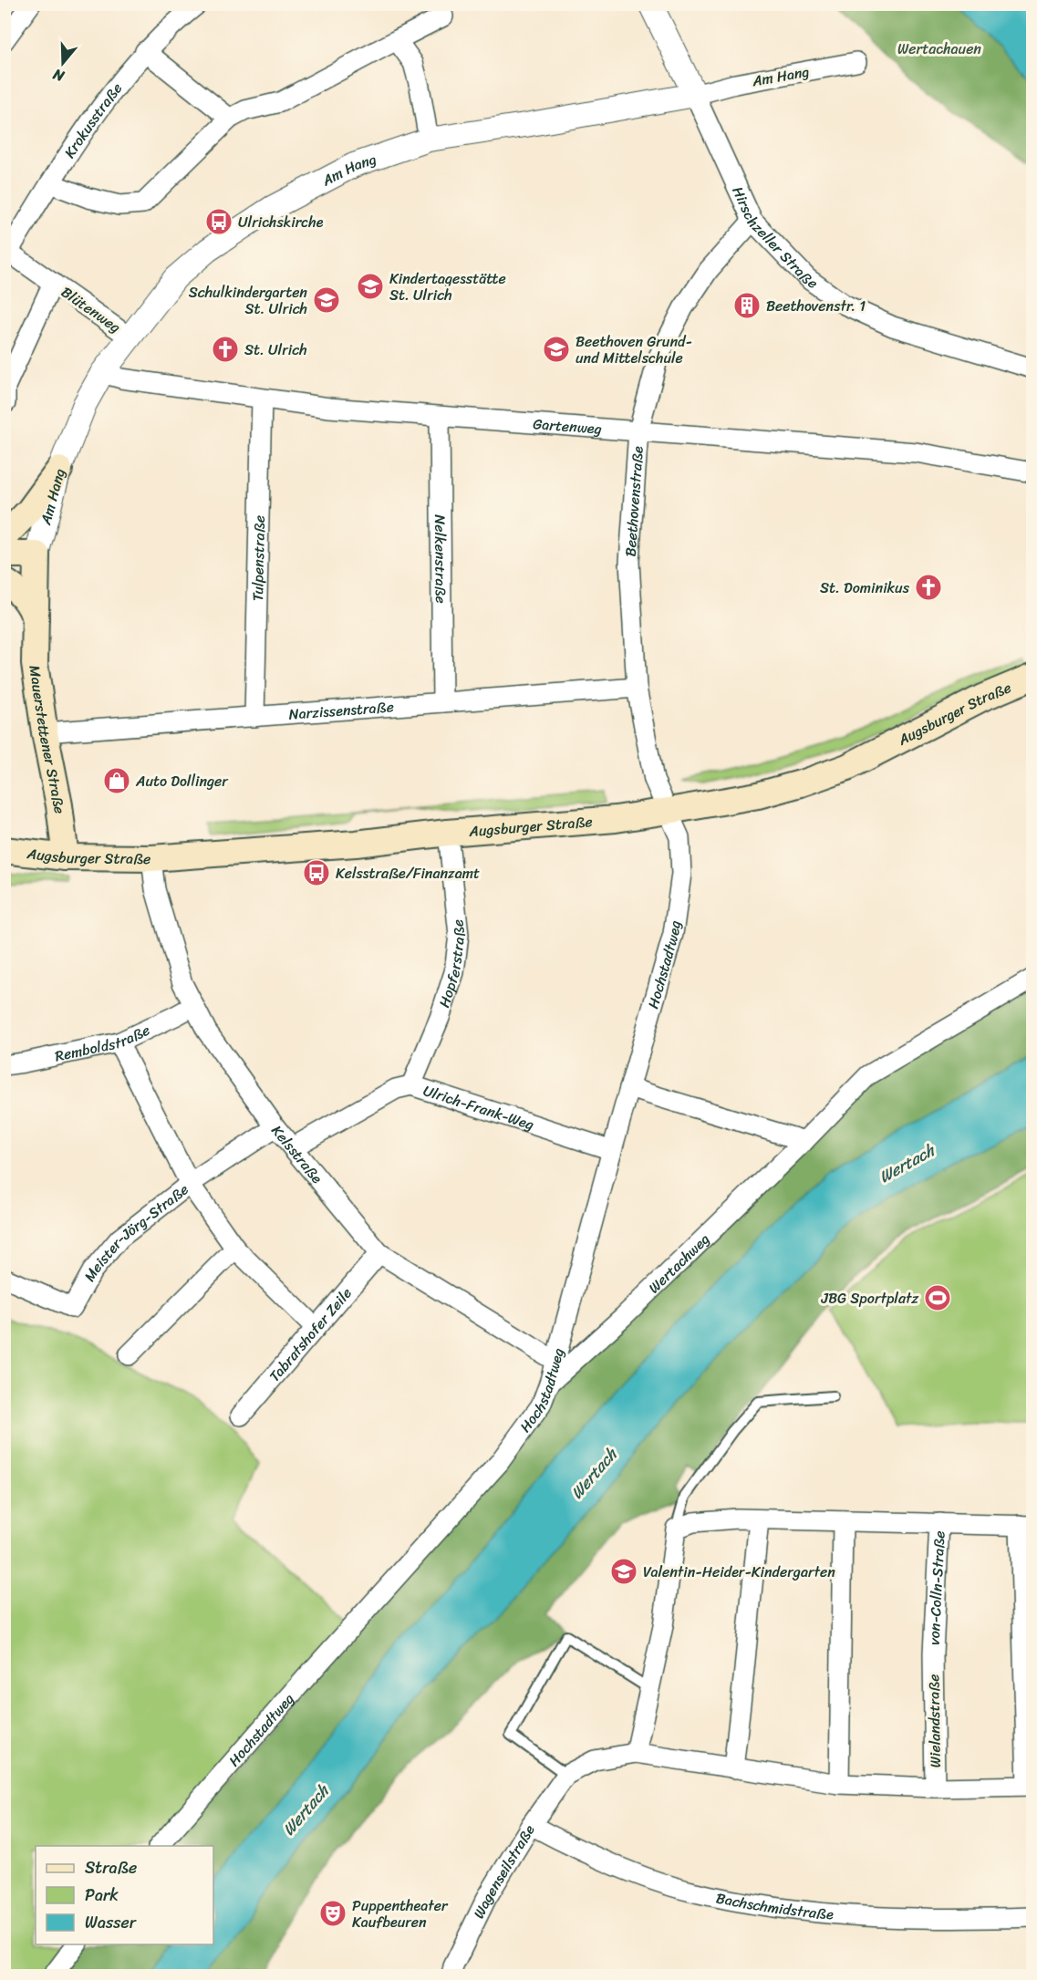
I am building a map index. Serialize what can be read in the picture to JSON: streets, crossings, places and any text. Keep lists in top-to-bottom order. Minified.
{"streets":{"main road":["Augsburger Straße","Mauerstettener Straße"],"street":["Am Hang","Krokusstraße","Hirschzeller Straße","Blütenweg","Gartenweg","Beethovenstraße","Tulpenstraße","Nelkenstraße","Narzissenstraße","Hopferstraße","Hochstadtweg","Remboldstraße","Ulrich-Frank-Weg","Kelsstraße","Meister-Jörg-Straße","Wertachweg","Tabratshofer Zeile","von-Colln-Straße","Wielandstraße","Wagenseilstraße","Bachschmidstraße"]},"crossings":[["Am Hang","Hirschzeller Straße"],["Am Hang","Blütenweg"],["Am Hang","Gartenweg"],["Am Hang","Mauerstettener Straße"],["Krokusstraße","Blütenweg"],["Hirschzeller Straße","Beethovenstraße"],["Gartenweg","Beethovenstraße"],["Gartenweg","Tulpenstraße"],["Gartenweg","Nelkenstraße"],["Beethovenstraße","Narzissenstraße"],["Beethovenstraße","Augsburger Straße"],["Beethovenstraße","Hochstadtweg"],["Tulpenstraße","Narzissenstraße"],["Nelkenstraße","Narzissenstraße"],["Narzissenstraße","Mauerstettener Straße"],["Augsburger Straße","Mauerstettener Straße"],["Augsburger Straße","Hopferstraße"],["Augsburger Straße","Hochstadtweg"],["Augsburger Straße","Kelsstraße"],["Hopferstraße","Ulrich-Frank-Weg"],["Hochstadtweg","Ulrich-Frank-Weg"],["Hochstadtweg","Kelsstraße"],["Hochstadtweg","Wertachweg"],["Remboldstraße","Kelsstraße"],["Ulrich-Frank-Weg","Kelsstraße"],["Kelsstraße","Meister-Jörg-Straße"],["Kelsstraße","Tabratshofer Zeile"],["von-Colln-Straße","Wielandstraße"],["Wielandstraße","Wagenseilstraße"],["Wagenseilstraße","Bachschmidstraße"]],"water":["Wertach"],"parks":["Wertachauen"],"places":{"bus stop":["Ulrichskirche","Kelsstraße/Finanzamt"],"school or university":["Kindertagesstätte St. Ulrich","Schulkindergarten St. Ulrich","Beethoven Grund- und Mittelschule","Valentin-Heider-Kindergarten"],"building":["Beethovenstr. 1"],"church":["St. Ulrich","St. Dominikus"],"shop":["Auto Dollinger"],"sports":["JBG Sportplatz"],"theatre":["Puppentheater Kaufbeuren"]},"legend":["Straße","Park","Wasser"],"north":"bottom"}
